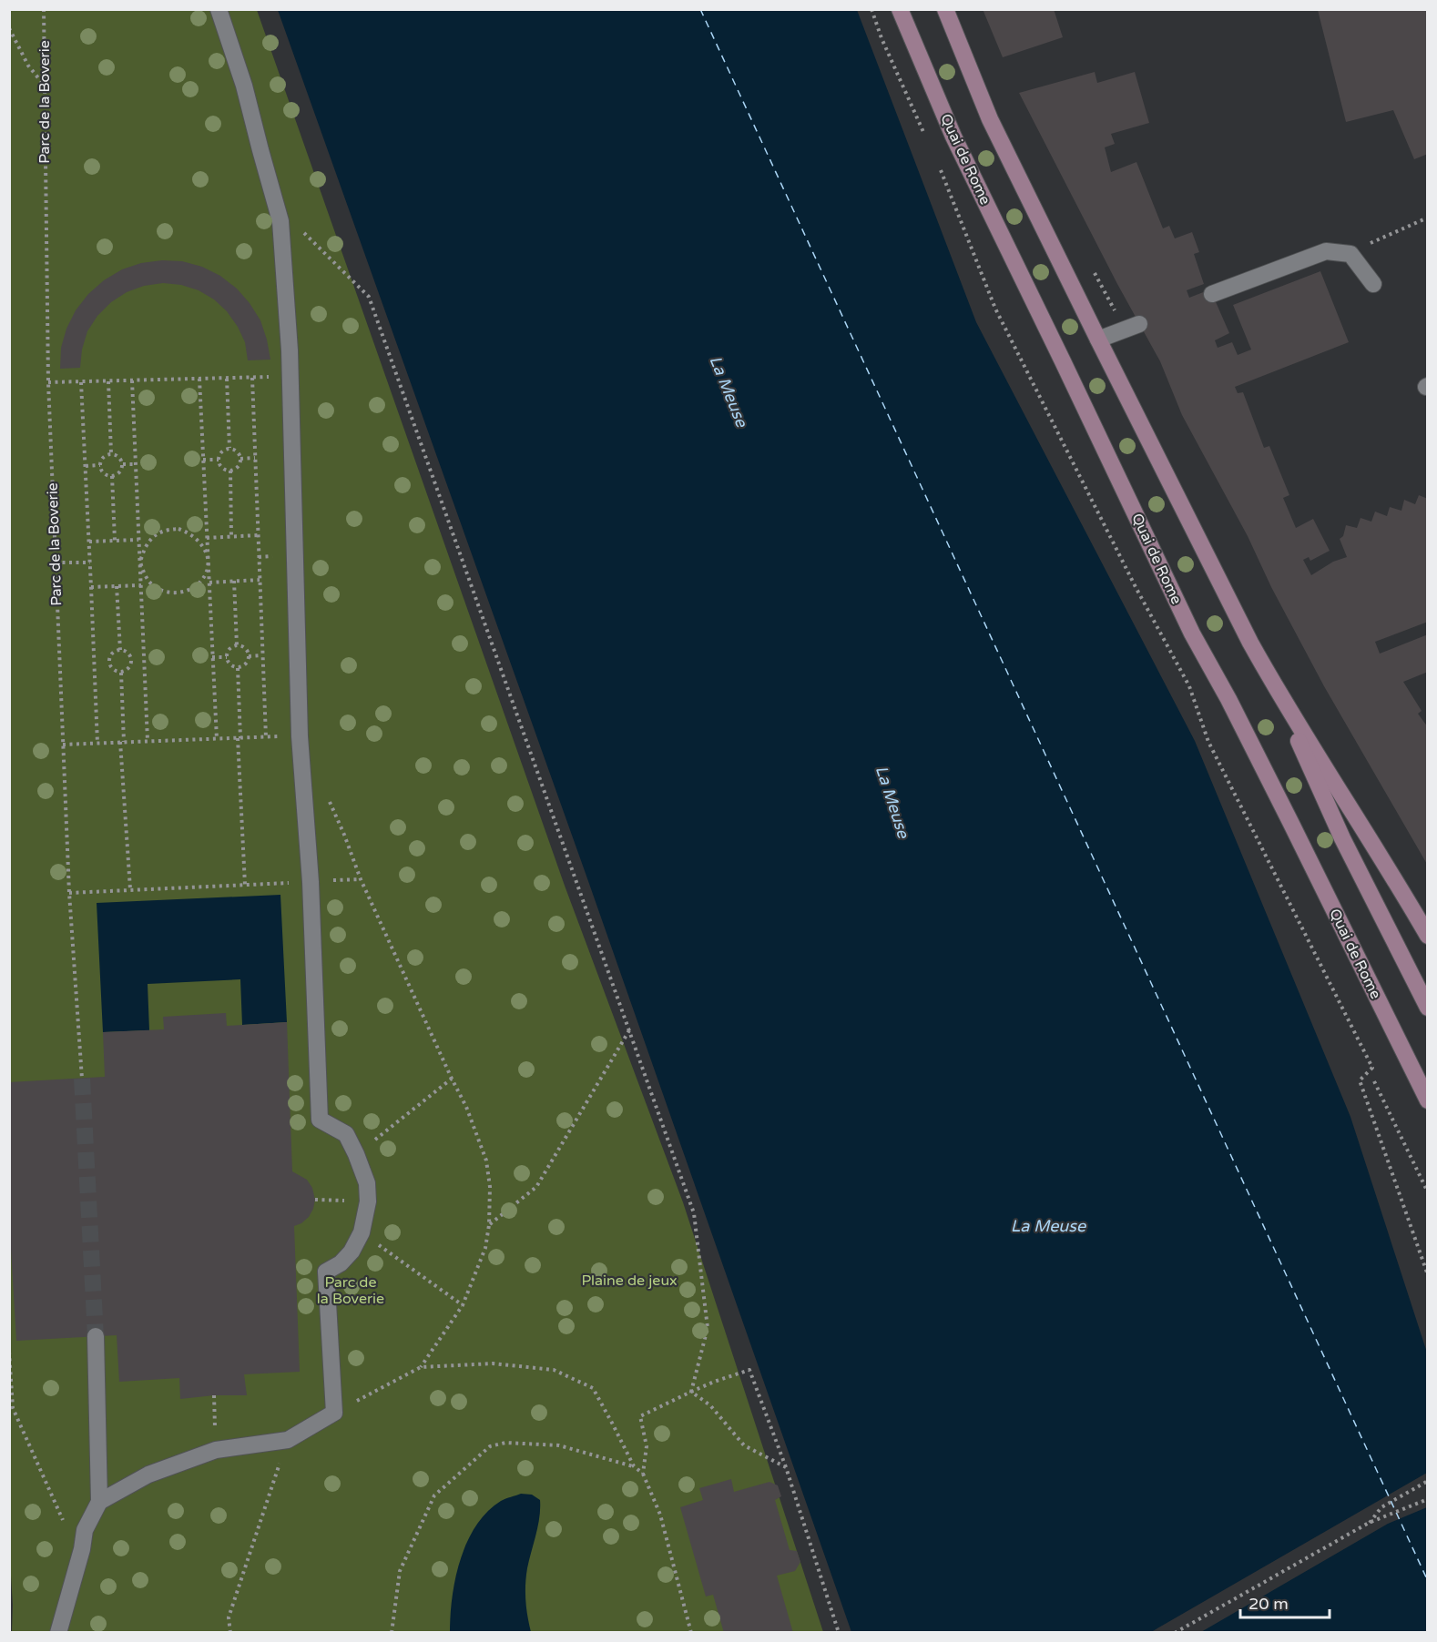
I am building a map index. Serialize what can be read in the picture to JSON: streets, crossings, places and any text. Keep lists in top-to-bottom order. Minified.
{"streets":{"main road":["Quai de Rome"],"path":["Parc de la Boverie"]},"water":["La Meuse"],"parks":["Plaine de jeux","Parc de la Boverie"],"scale_bar":"20 m"}
